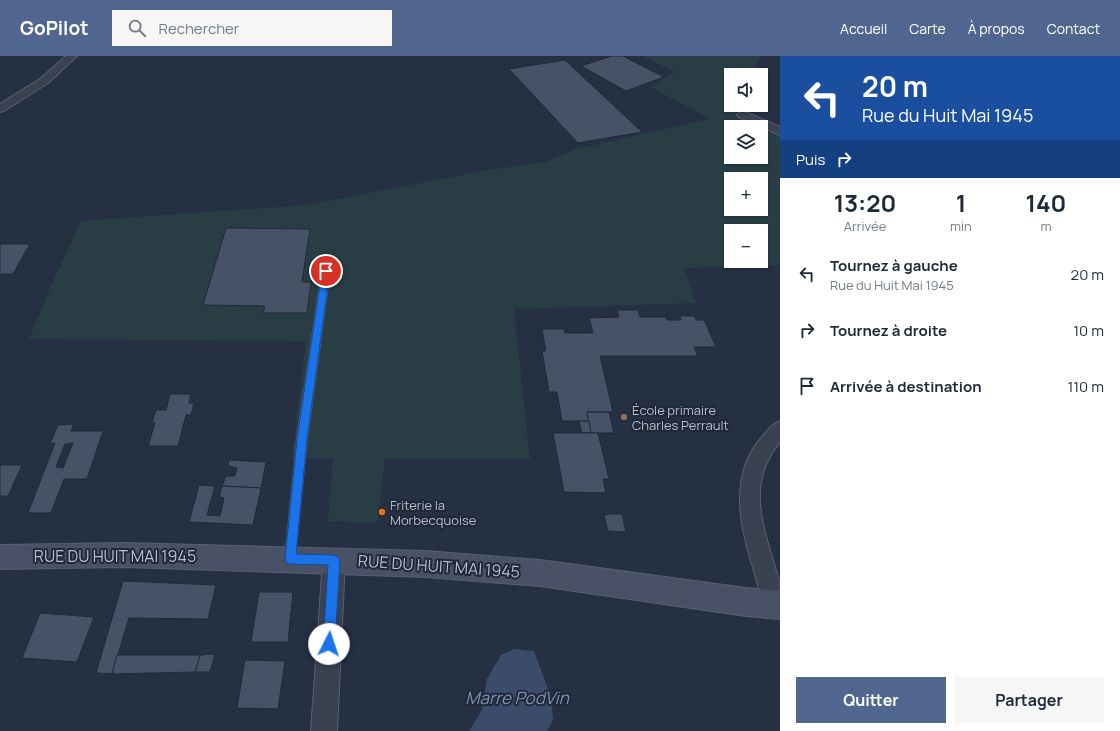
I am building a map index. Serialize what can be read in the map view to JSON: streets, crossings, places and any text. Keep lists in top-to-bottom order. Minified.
{"streets":{"street":["RUE DU HUIT MAI 1945"]},"water":["Marre PodVin"],"places":["École primaire Charles Perrault","Friterie la Morbecquoise"],"page":{"header":"GoPilot","search":"Rechercher","nav":["Accueil","Carte","À propos","Contact"],"turn":["20 m","Rue du Huit Mai 1945"],"map_buttons":["+","−"],"then":"Puis","eta":["13:20","Arrivée","1","min","140","m"],"list":[{"name":"Tournez à gauche","note":"Rue du Huit Mai 1945","value":"20 m"},{"name":"Tournez à droite","value":"10 m"},{"name":"Arrivée à destination","value":"110 m"}],"buttons":["Quitter","Partager"]}}
